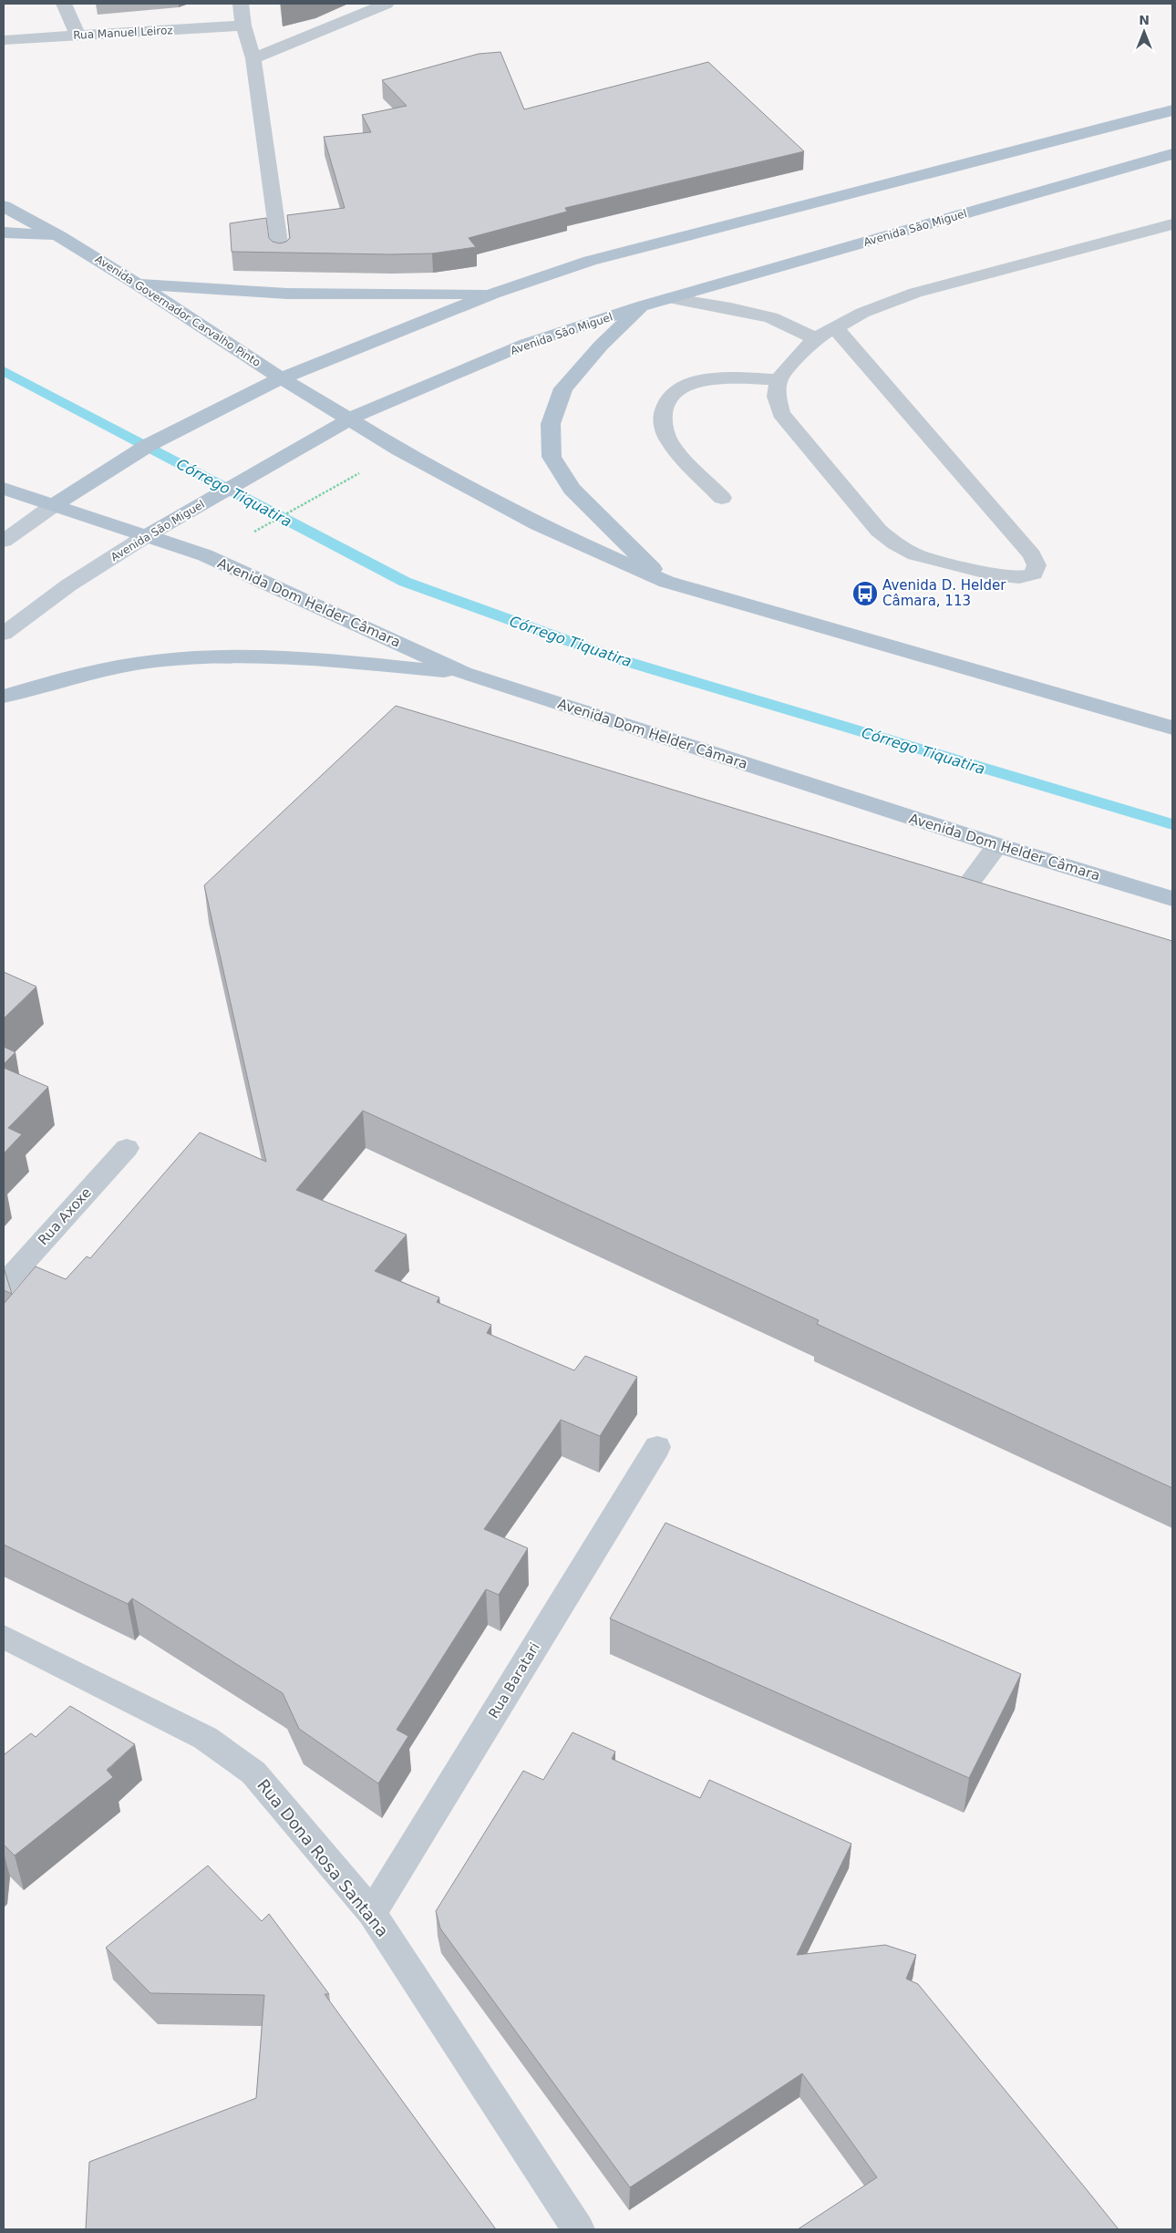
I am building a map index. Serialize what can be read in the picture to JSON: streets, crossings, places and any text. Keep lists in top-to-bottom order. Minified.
{"streets":{"main road":["Avenida São Miguel","Avenida Governador Carvalho Pinto","Avenida Dom Helder Câmara"],"street":["Rua Manuel Leiroz","Rua Axoxe","Rua Baratari","Rua Dona Rosa Santana"]},"crossings":[["Avenida São Miguel","Avenida Governador Carvalho Pinto"],["Avenida São Miguel","Avenida Dom Helder Câmara"],["Rua Baratari","Rua Dona Rosa Santana"]],"water":["Córrego Tiquatira"],"places":{"bus stop":["Avenida D. Helder Câmara, 113"]},"north":"top"}
